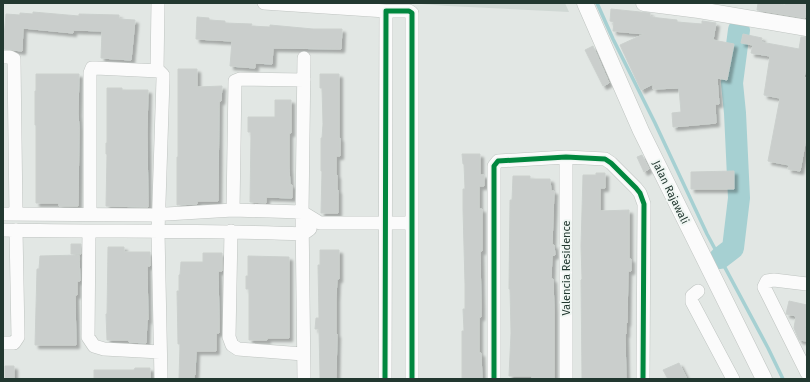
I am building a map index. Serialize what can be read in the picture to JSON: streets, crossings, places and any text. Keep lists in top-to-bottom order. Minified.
{"streets":{"street":["Jalan Rajawali","Valencia Residence"]}}
